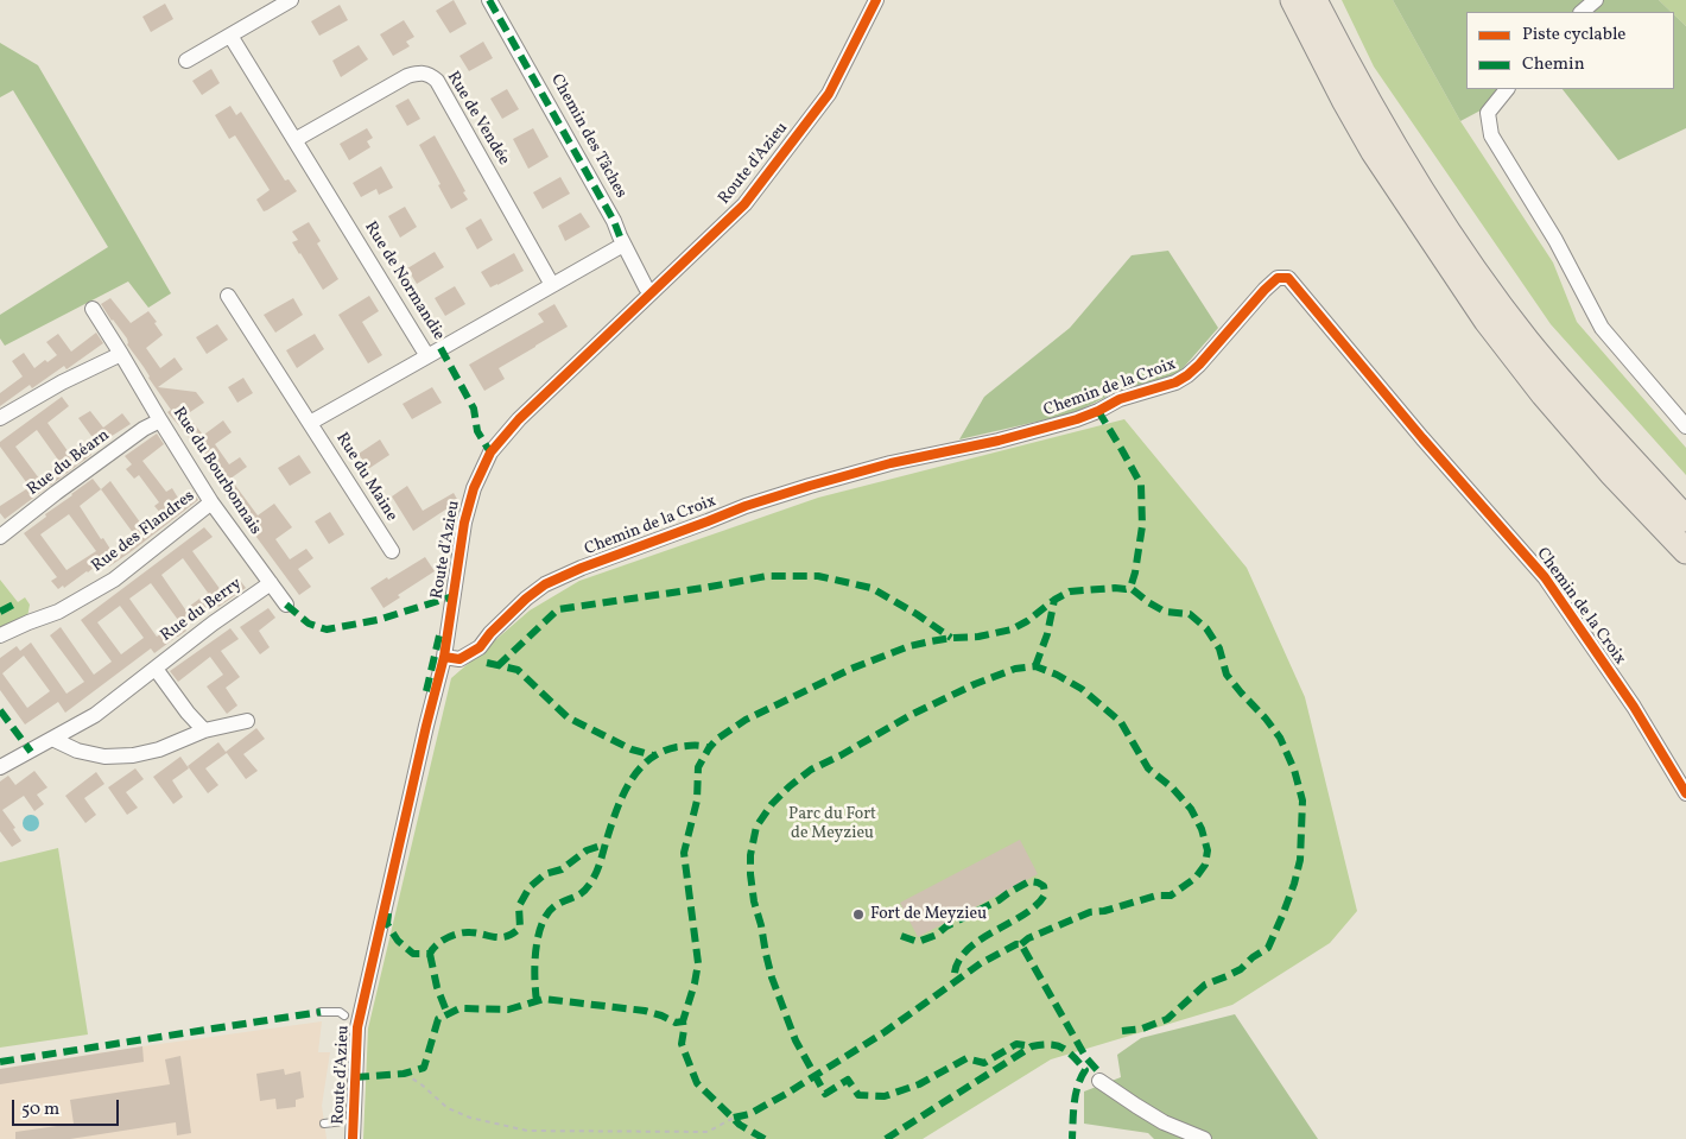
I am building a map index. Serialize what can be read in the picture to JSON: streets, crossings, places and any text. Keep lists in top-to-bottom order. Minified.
{"streets":{"street":["Rue de Vendée","Chemin des Tâches","Route d'Azieu","Rue de Normandie","Chemin de la Croix","Rue du Béarn","Rue du Bourbonnais","Rue du Maine","Rue des Flandres","Rue du Berry"]},"crossings":[["Rue de Vendée","Rue de Normandie"],["Chemin des Tâches","Route d'Azieu"],["Chemin des Tâches","Rue de Normandie"],["Route d'Azieu","Chemin de la Croix"],["Rue de Normandie","Rue du Maine"],["Rue du Béarn","Rue du Bourbonnais"],["Rue du Bourbonnais","Rue des Flandres"],["Rue du Bourbonnais","Rue du Berry"]],"parks":["Parc du Fort de Meyzieu"],"places":["Fort de Meyzieu"],"legend":["Piste cyclable","Chemin"],"scale_bar":"50 m"}
